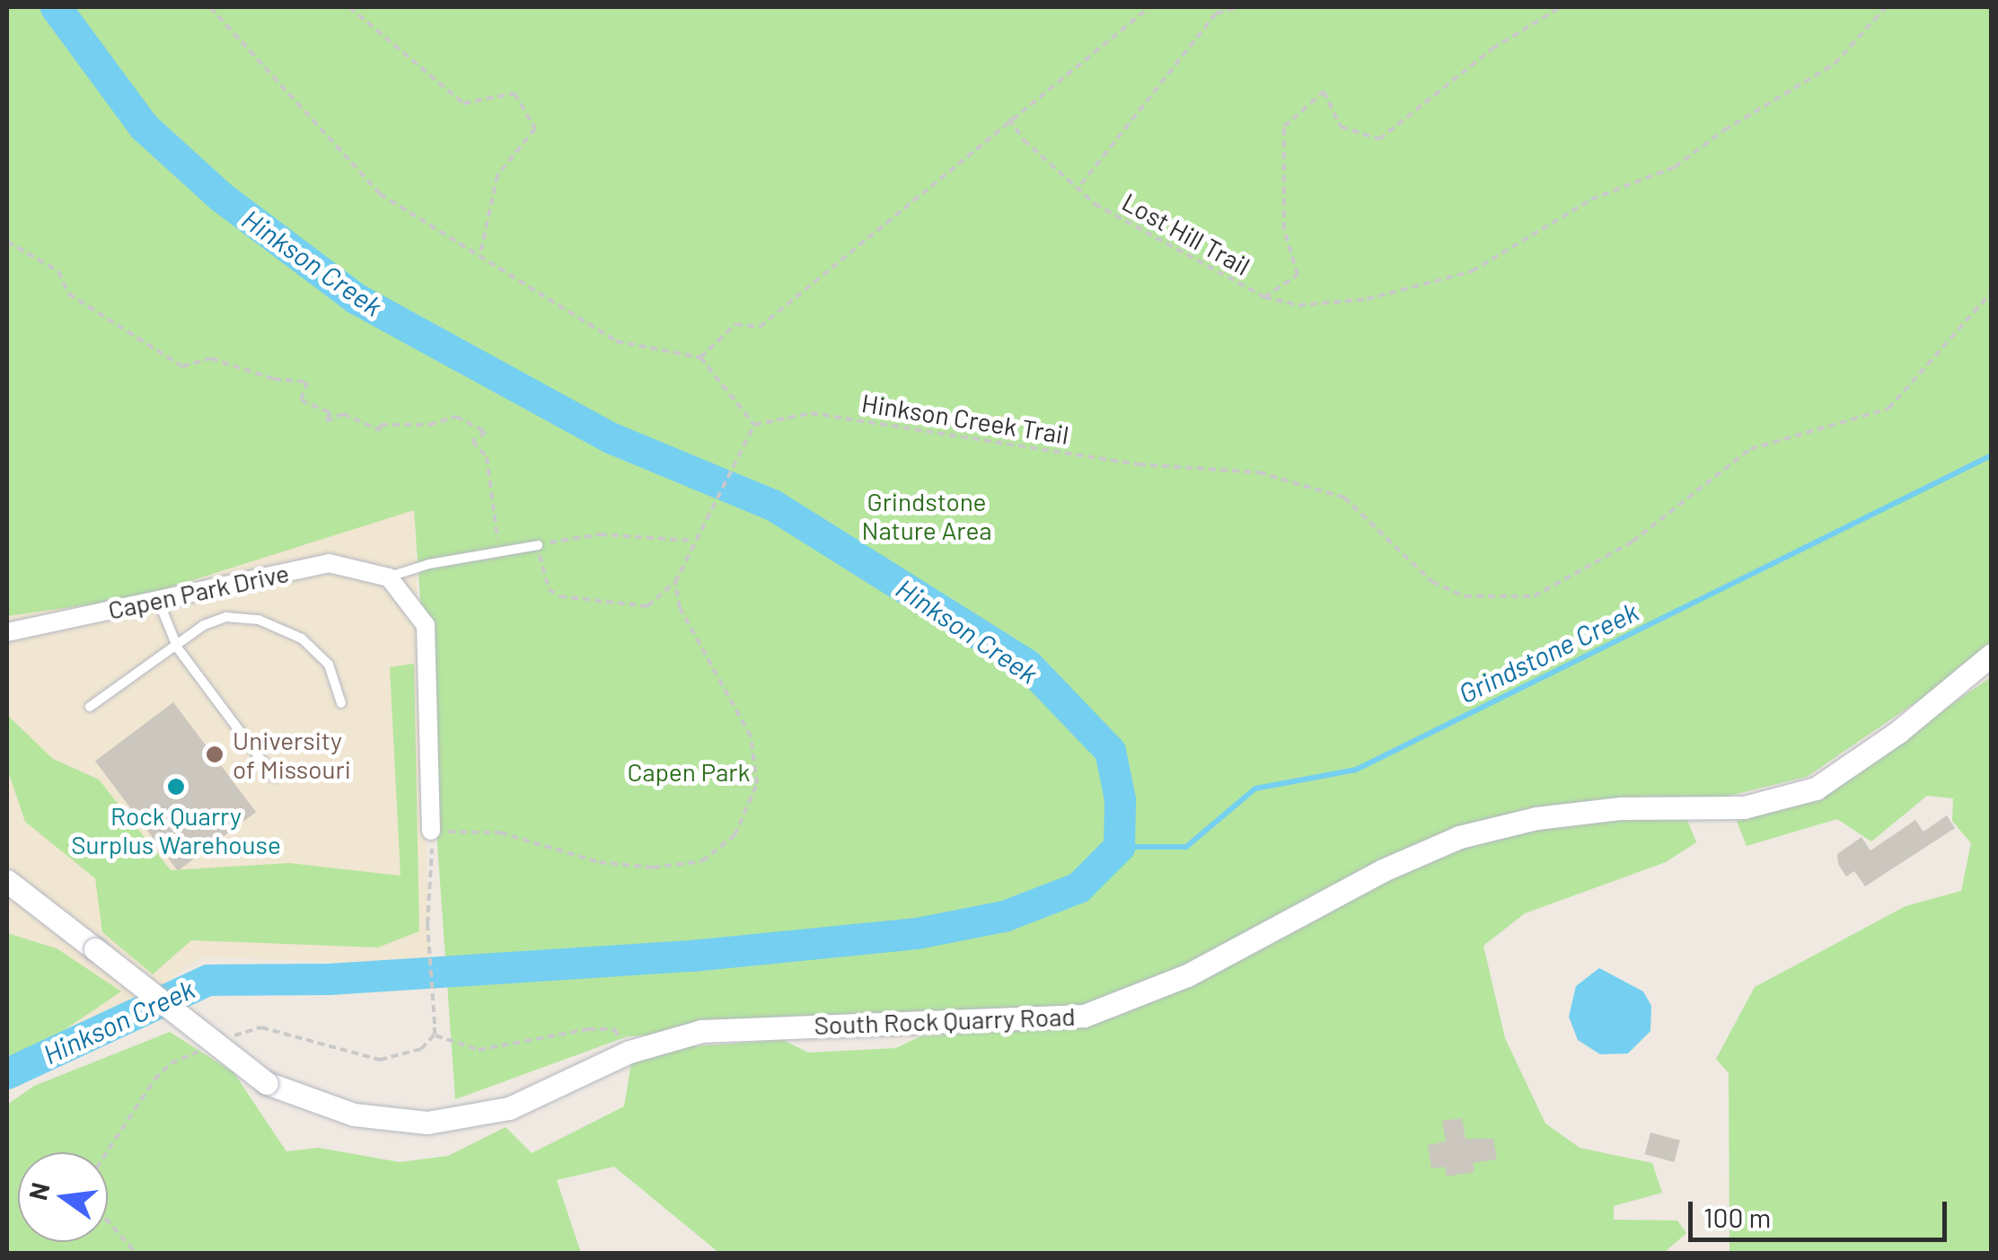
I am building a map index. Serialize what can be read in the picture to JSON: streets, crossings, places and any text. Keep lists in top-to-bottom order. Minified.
{"streets":{"street":["Capen Park Drive","South Rock Quarry Road"],"path":["Lost Hill Trail","Hinkson Creek Trail"]},"water":["Hinkson Creek","Grindstone Creek"],"parks":["Grindstone Nature Area","Capen Park"],"places":["University of Missouri","Rock Quarry Surplus Warehouse"],"scale_bar":"100 m","north":"left"}
